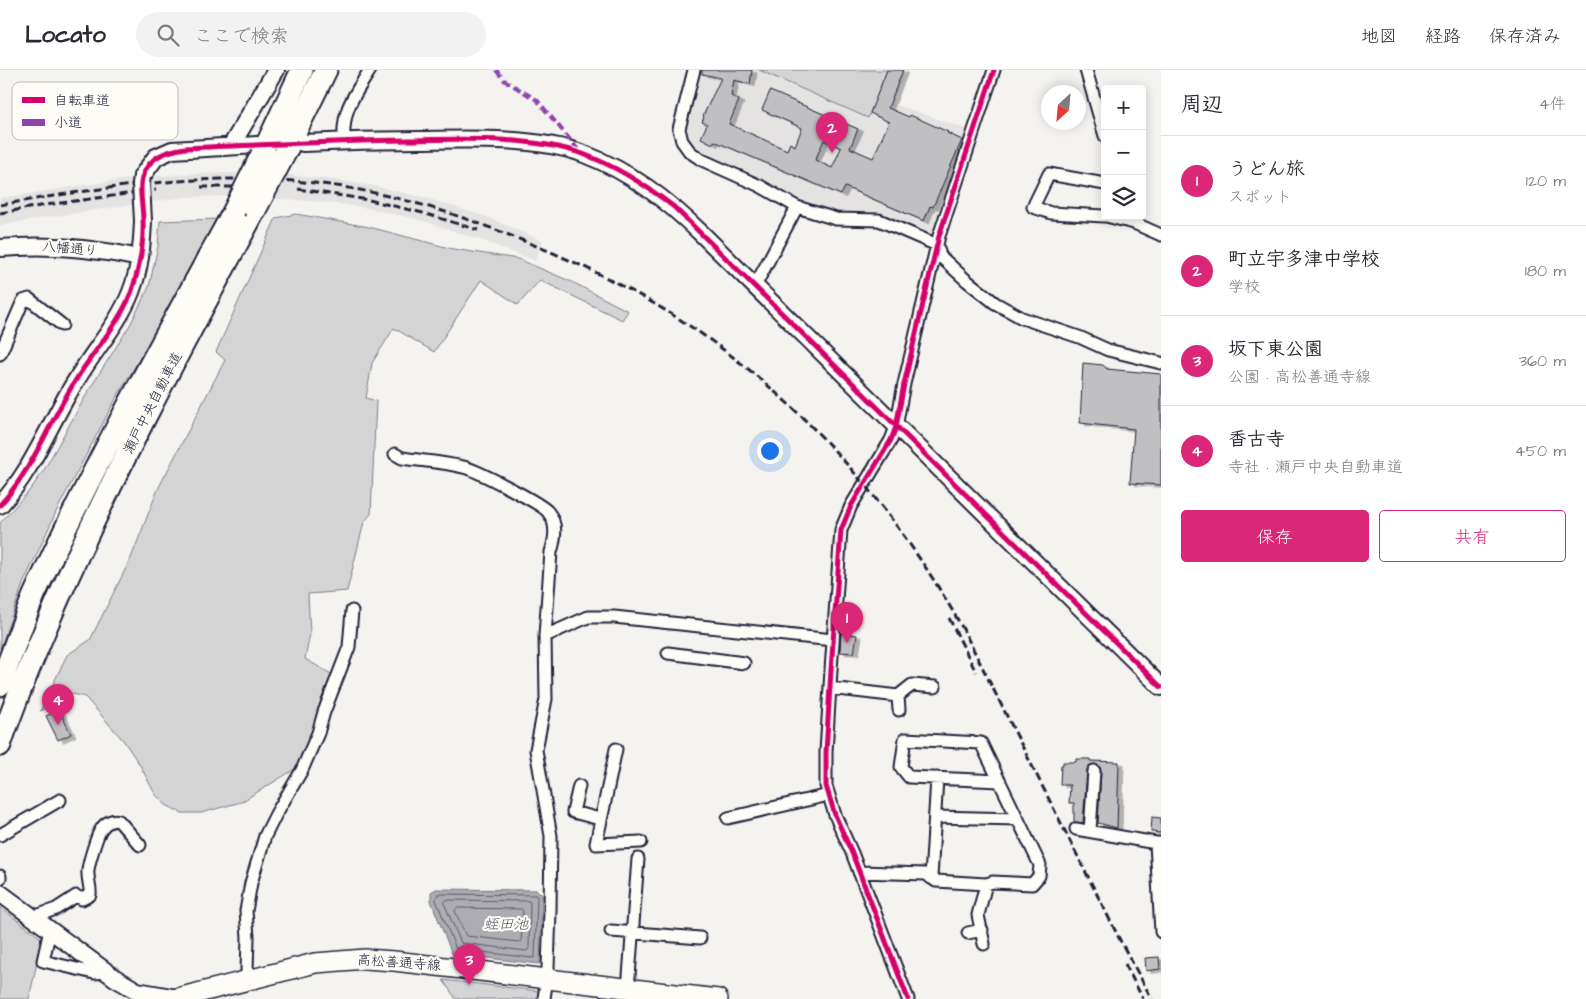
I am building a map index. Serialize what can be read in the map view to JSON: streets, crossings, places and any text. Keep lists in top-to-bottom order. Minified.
{"streets":{"highway":["瀬戸中央自動車道"],"main road":["高松善通寺線"],"street":["八幡通り"]},"water":["蛭田池"],"legend":["自転車道","小道"],"north":"bottom left","page":{"header":"Locato","search":"ここで検索","nav":["地図","経路","保存済み"],"heading":["周辺","4件"],"map_buttons":["+","−"],"pins":["2","1","4","3"],"list":[{"mark":"1","name":"うどん旅","note":"スポット","value":"120 m"},{"mark":"2","name":"町立宇多津中学校","note":"学校","value":"180 m"},{"mark":"3","name":"坂下東公園","note":"公園 · 高松善通寺線","value":"360 m"},{"mark":"4","name":"香古寺","note":"寺社 · 瀬戸中央自動車道","value":"450 m"}],"buttons":["保存","共有"]}}
